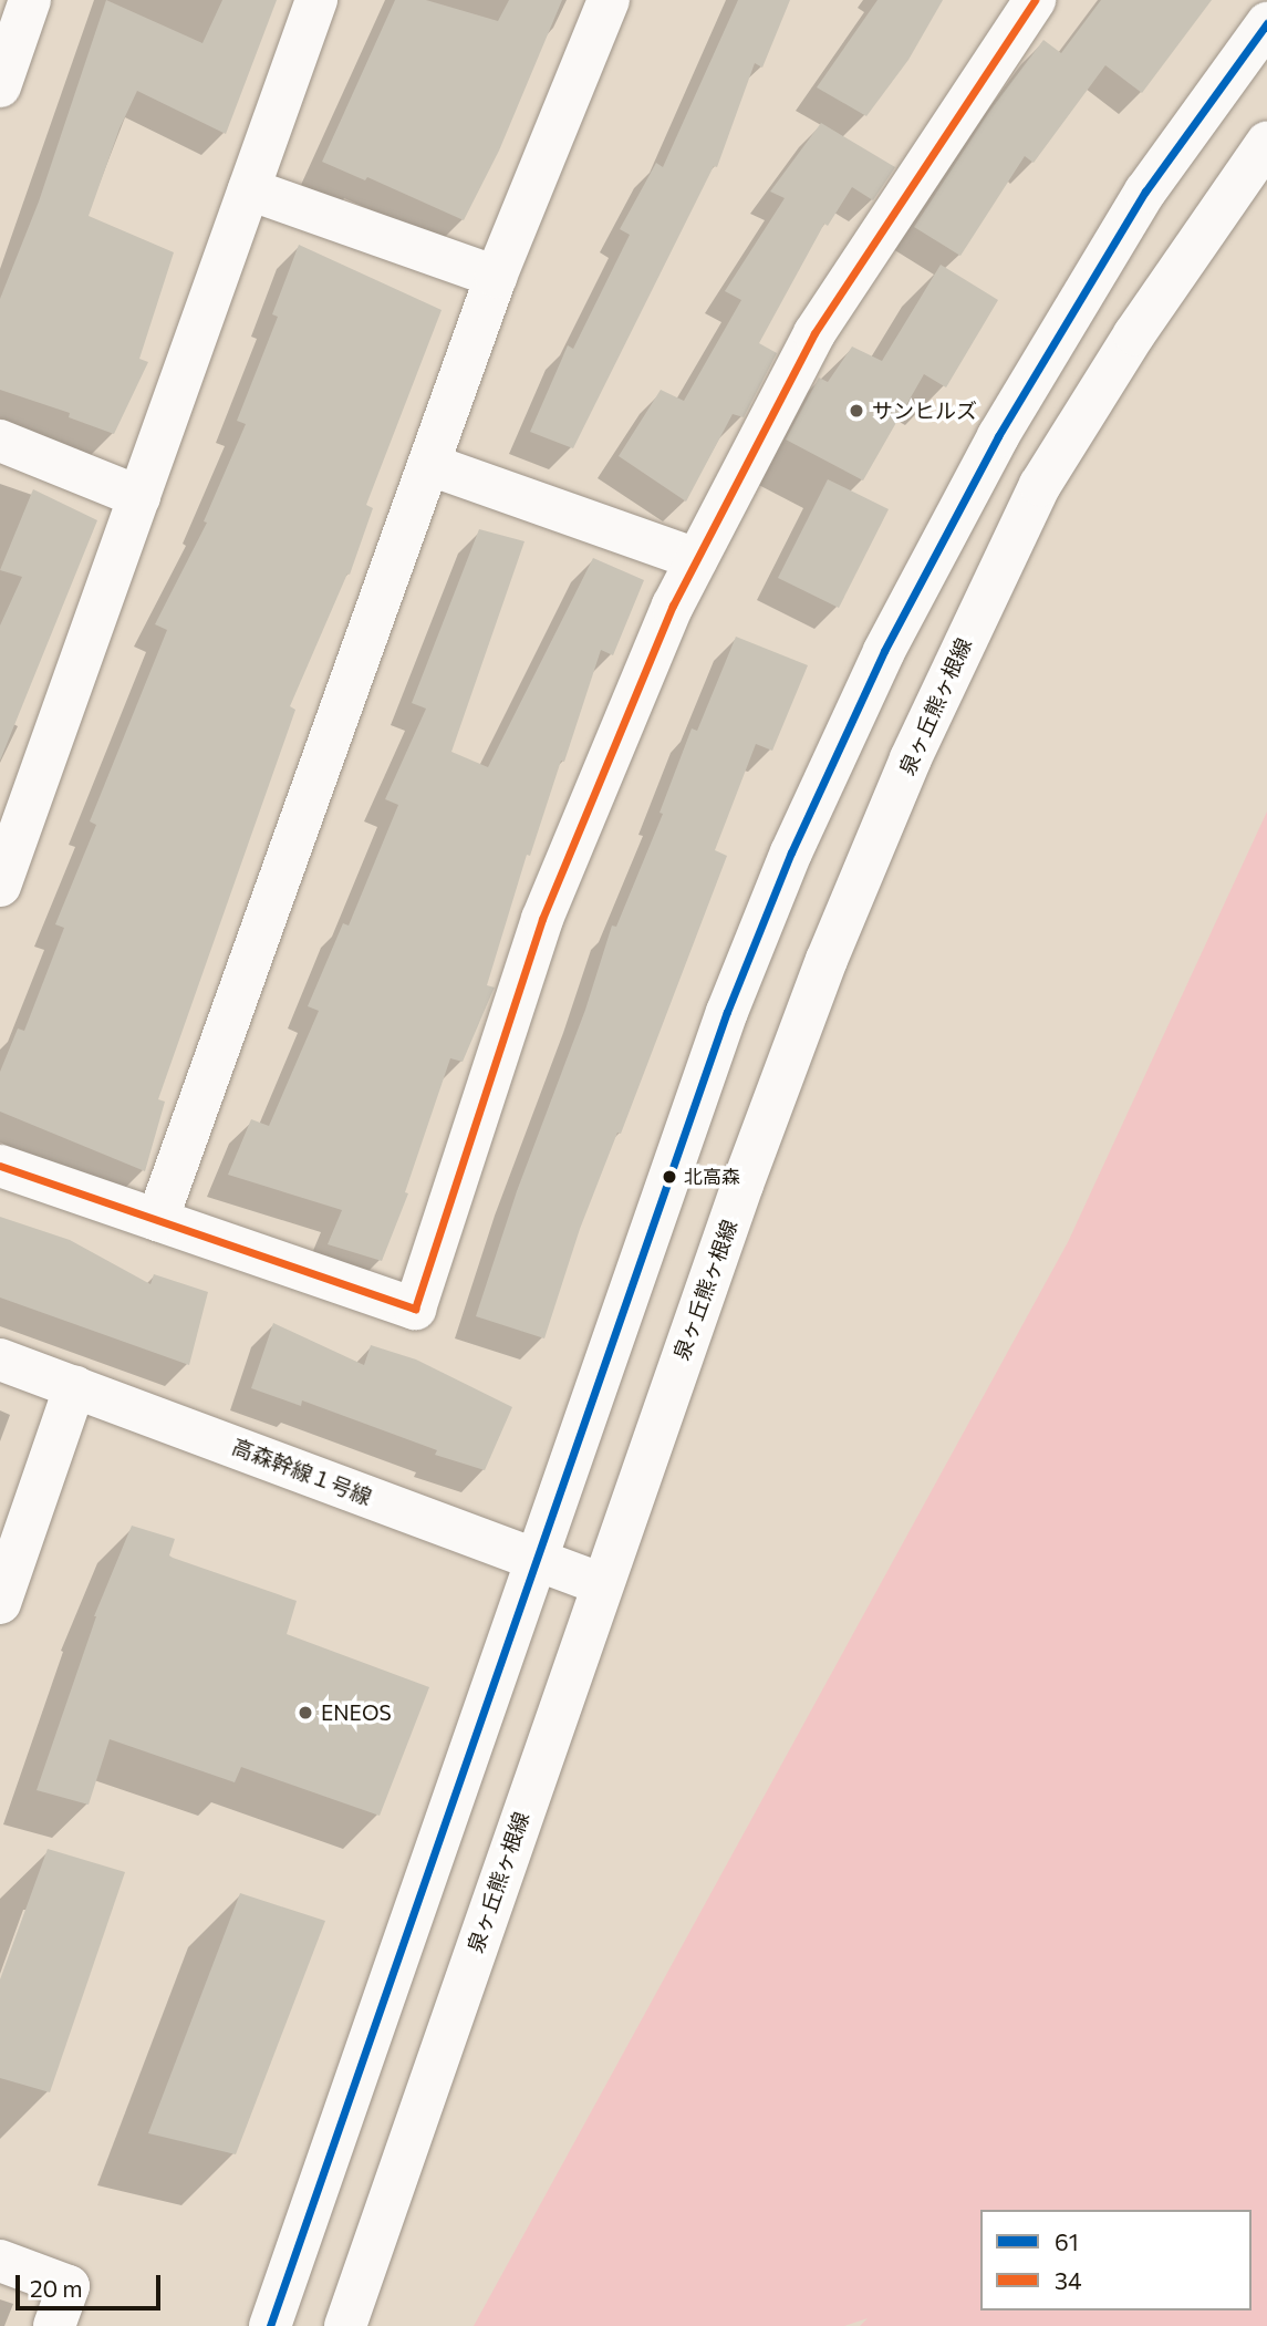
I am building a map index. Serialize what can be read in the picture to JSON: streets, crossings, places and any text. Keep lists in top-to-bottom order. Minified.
{"streets":{"street":["泉ヶ丘熊ヶ根線","高森幹線１号線"]},"crossings":[["泉ヶ丘熊ヶ根線","高森幹線１号線"]],"places":["サンヒルズ","北高森","ENEOS"],"lines":["transit line 34","transit line 61"],"legend":["61","34"],"scale_bar":"20 m"}
